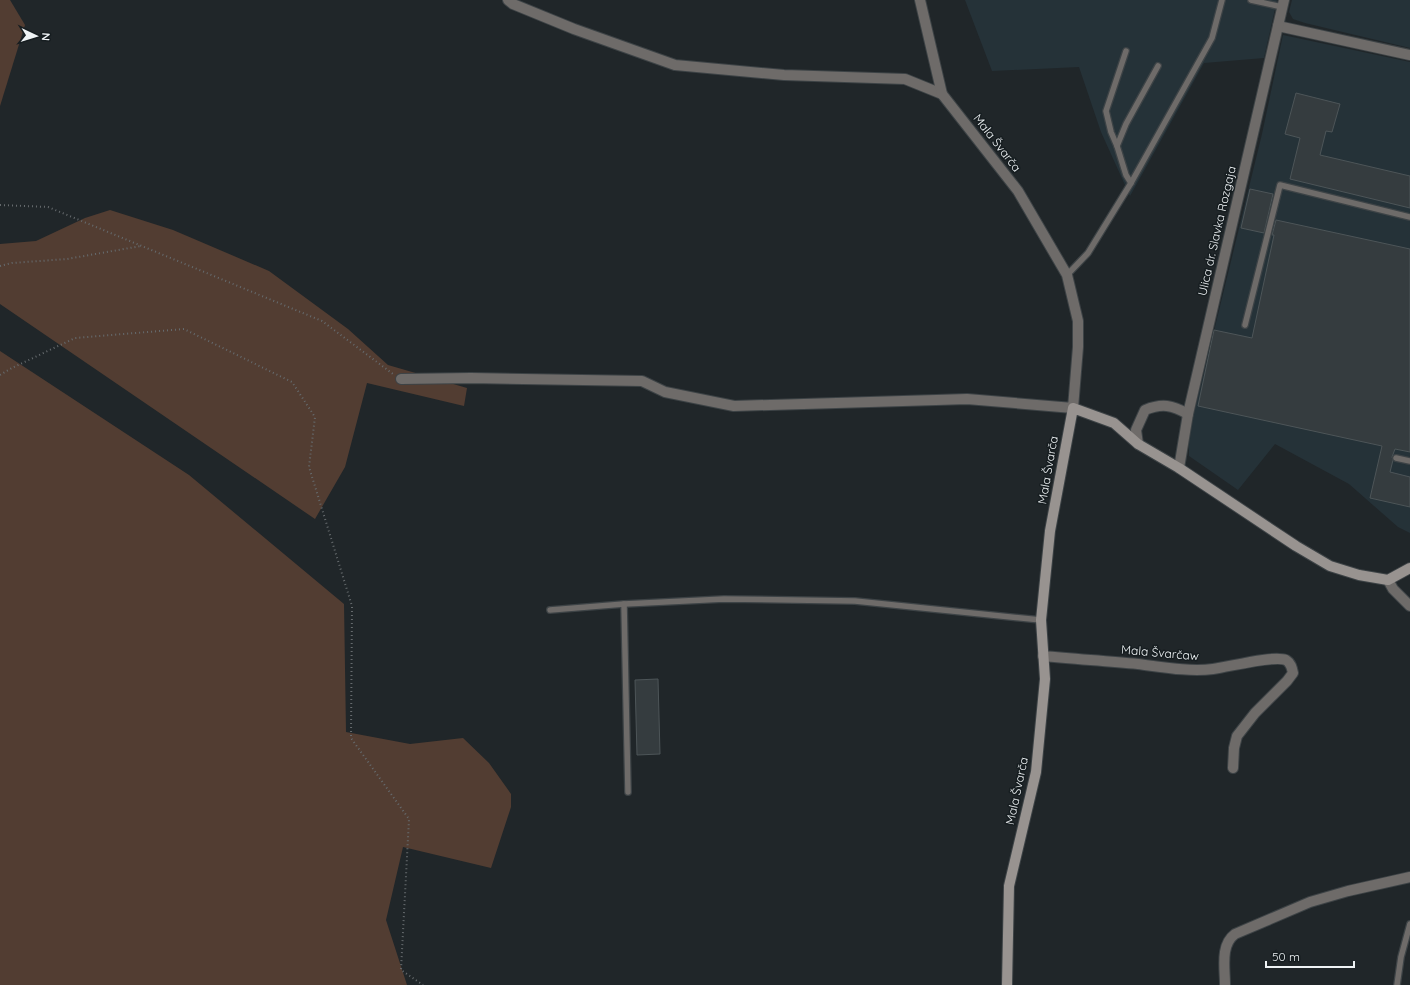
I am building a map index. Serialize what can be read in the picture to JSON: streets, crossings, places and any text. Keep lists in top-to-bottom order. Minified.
{"streets":{"street":["Mala Švarča","Ulica dr. Slavka Rozgaja","Mala Švarčaw"]},"crossings":[["Mala Švarča","Mala Švarčaw"]],"scale_bar":"50 m","north":"right"}
